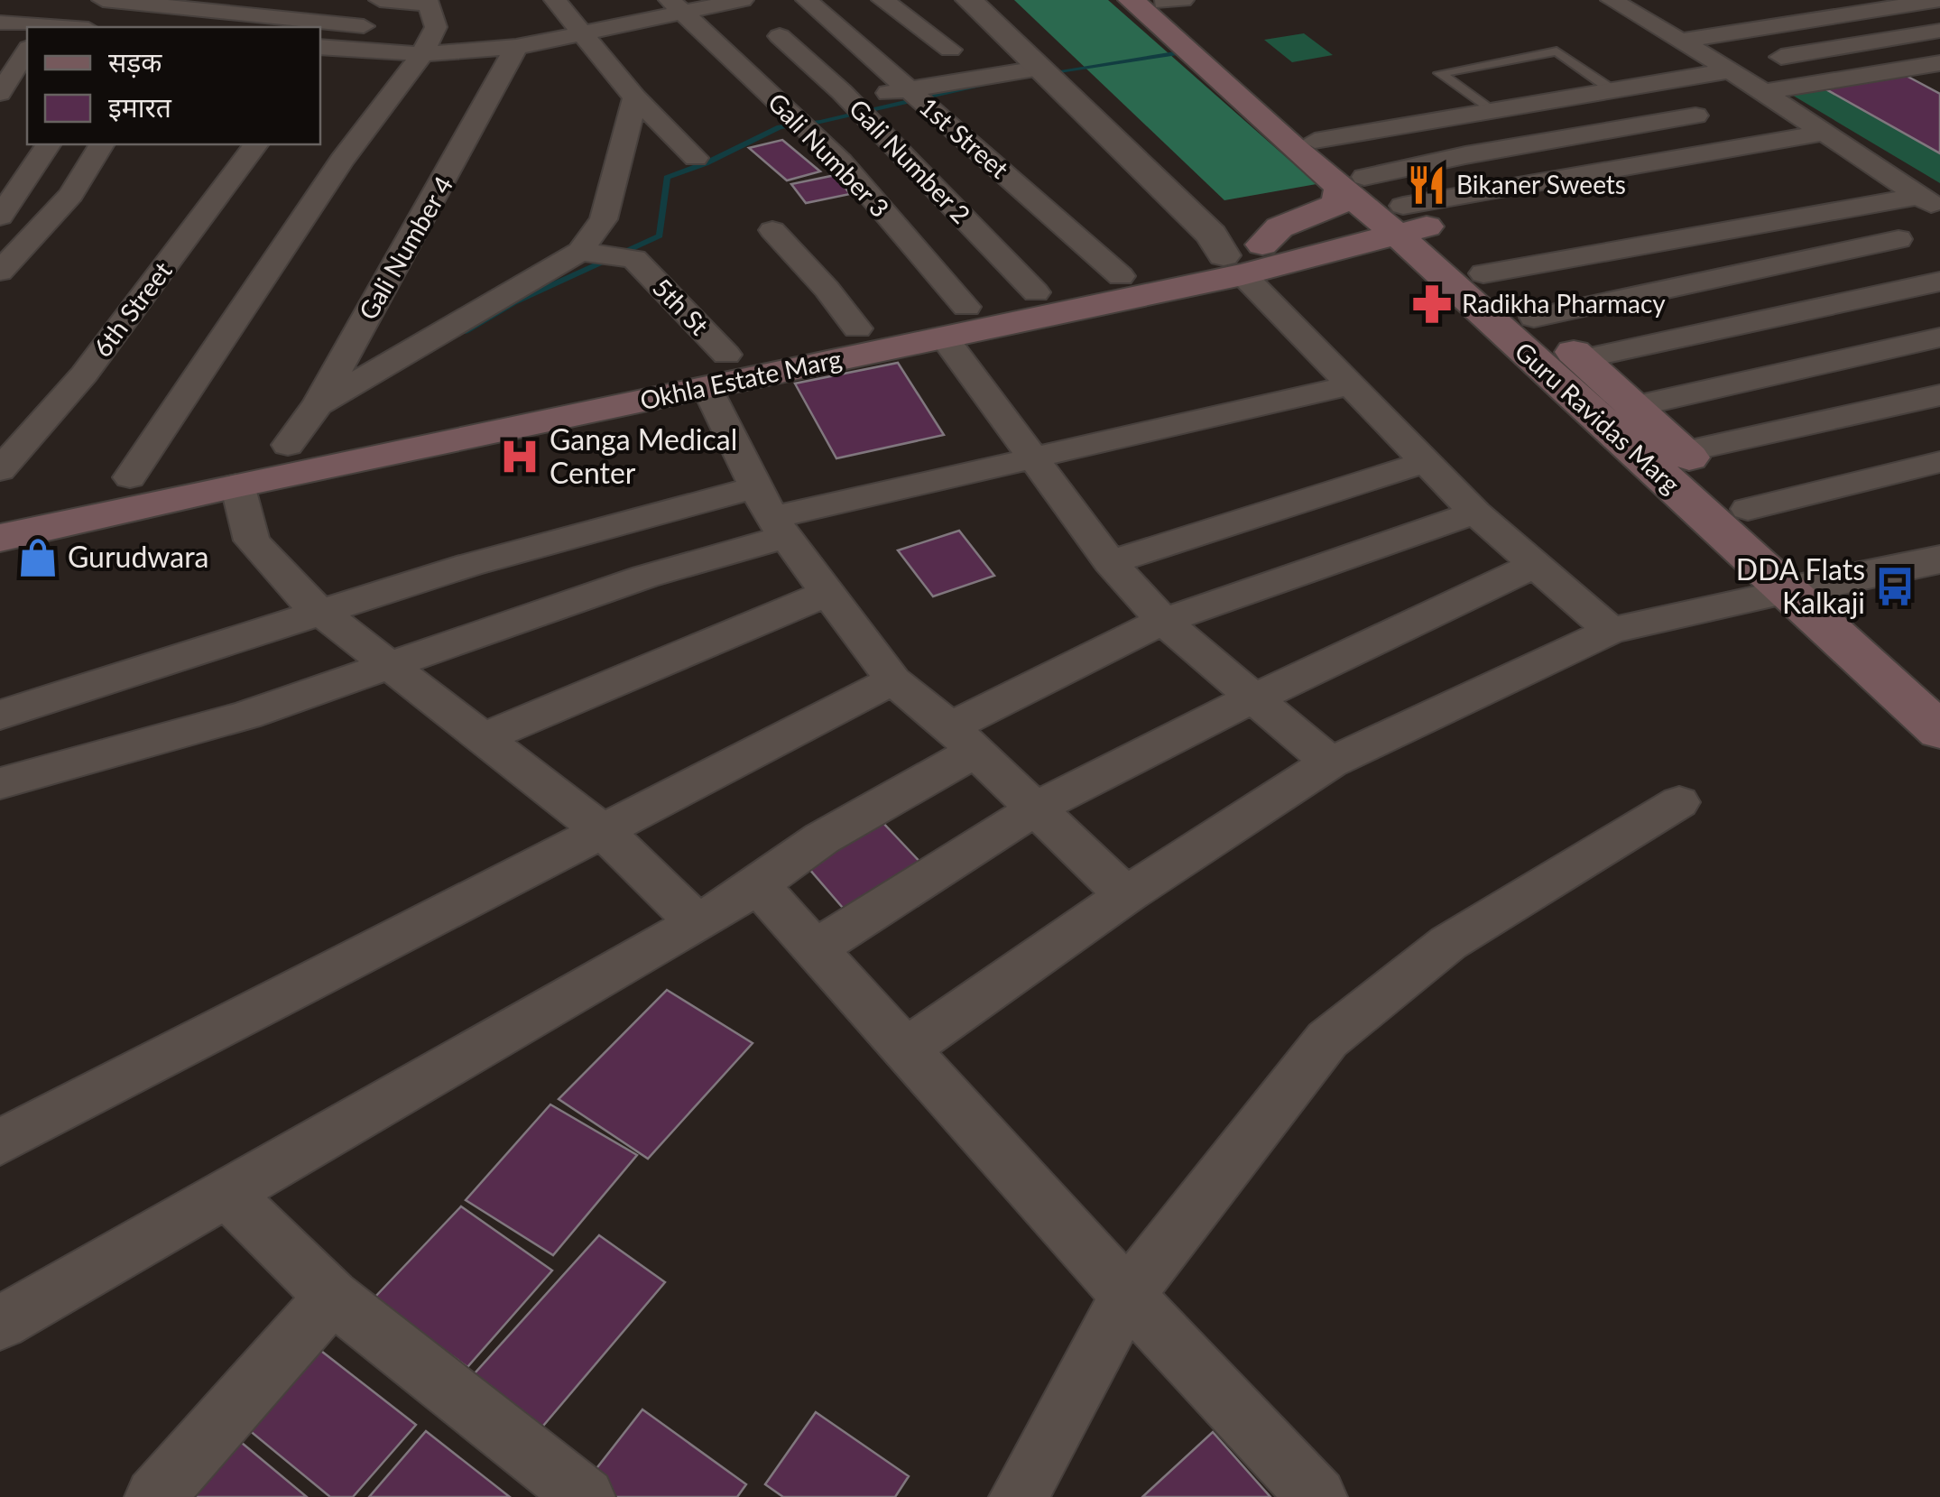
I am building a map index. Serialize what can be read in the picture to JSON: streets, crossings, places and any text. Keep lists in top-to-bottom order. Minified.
{"streets":{"main road":["Okhla Estate Marg","Guru Ravidas Marg"],"street":["1st Street","Gali Number 3","Gali Number 2","Gali Number 4","5th St","6th Street"]},"crossings":[["1st Street","Okhla Estate Marg"],["Gali Number 3","Okhla Estate Marg"],["Gali Number 2","Okhla Estate Marg"],["Gali Number 4","Okhla Estate Marg"],["5th St","Okhla Estate Marg"],["Okhla Estate Marg","Guru Ravidas Marg"]],"places":{"restaurant":["Bikaner Sweets"],"pharmacy":["Radikha Pharmacy"],"hospital":["Ganga Medical Center"],"shop":["Gurudwara"],"bus stop":["DDA Flats Kalkaji"]},"legend":["सड़क","इमारत"]}
